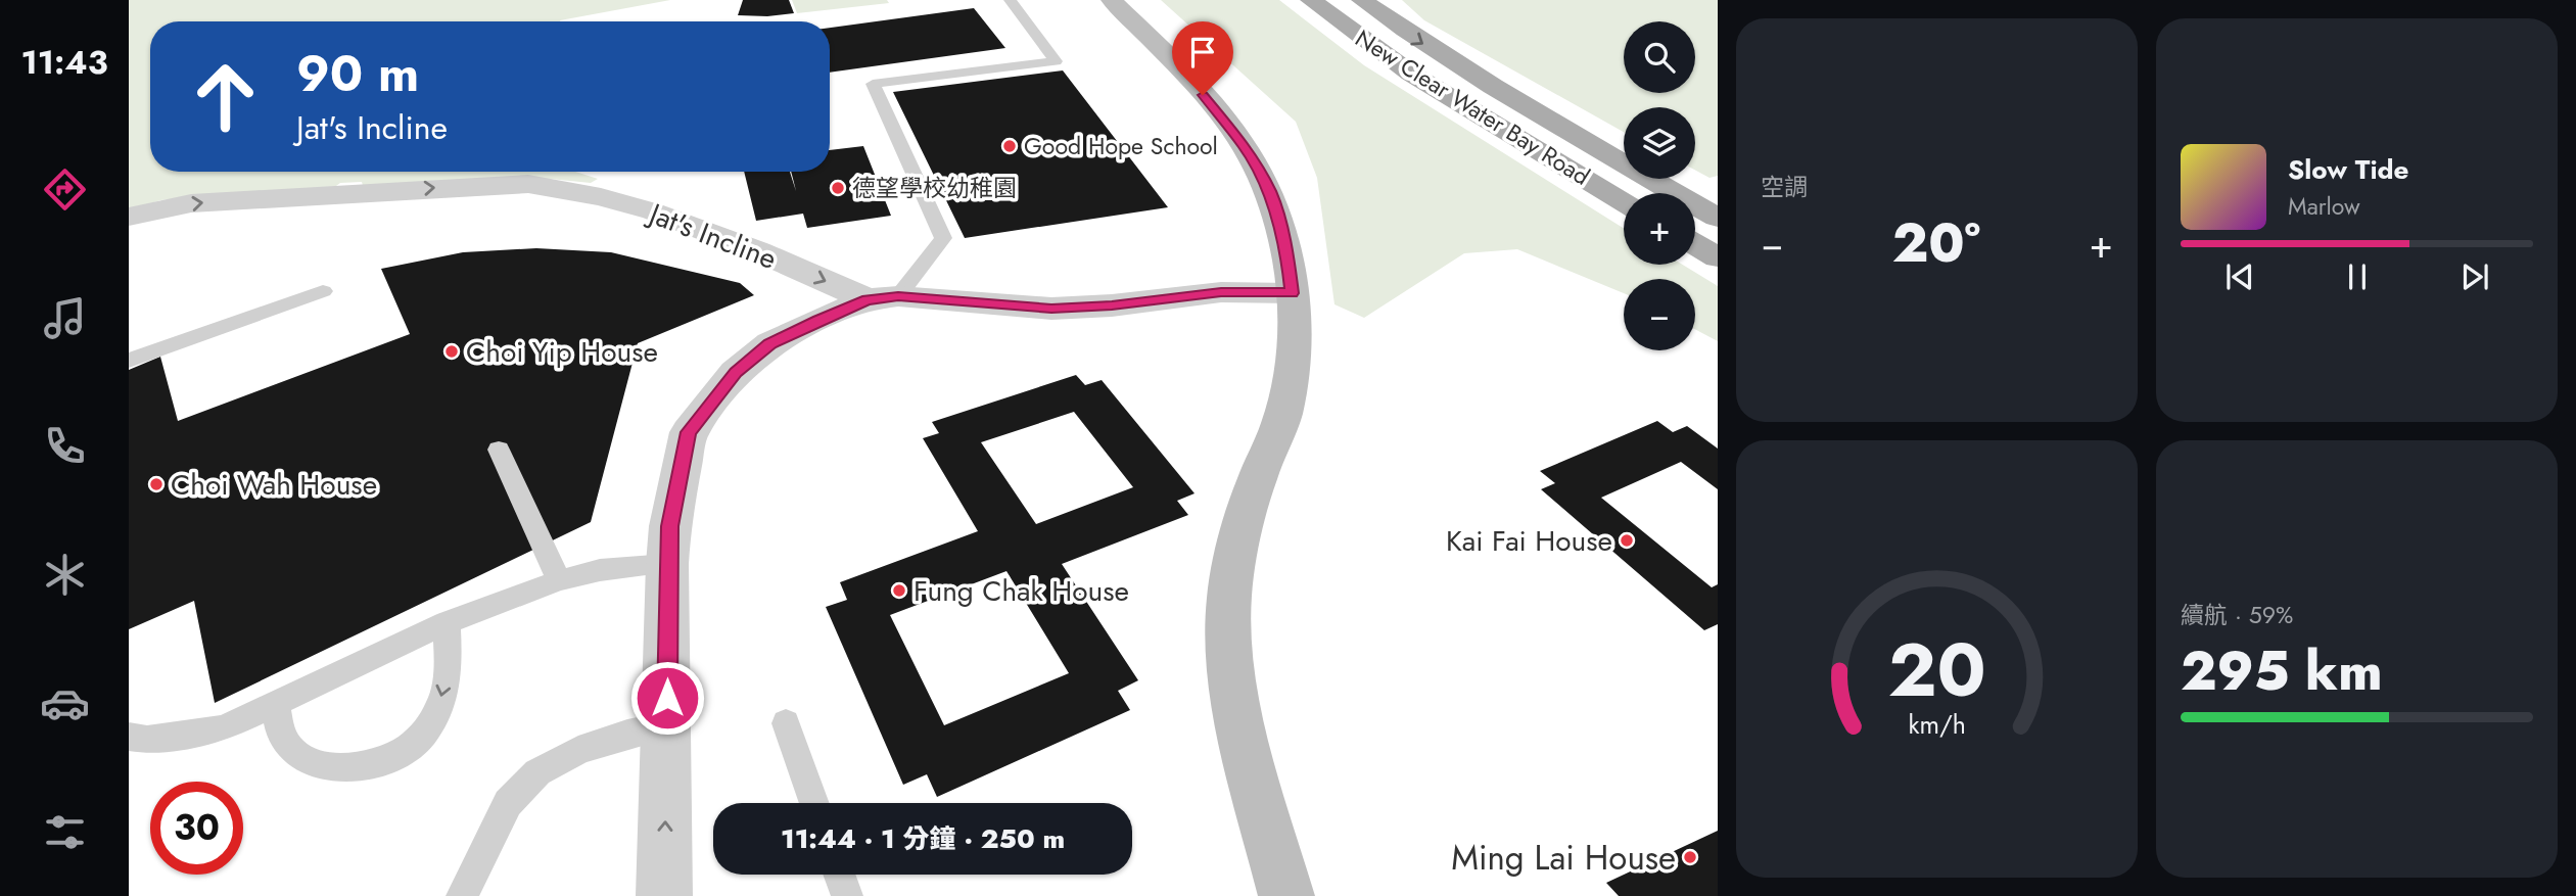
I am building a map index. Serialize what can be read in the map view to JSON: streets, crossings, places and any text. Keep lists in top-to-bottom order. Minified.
{"streets":{"main road":["New Clear Water Bay Road"],"street":["Jat's Incline"]},"one_way":["Jat's Incline"],"places":["Good Hope School","德望學校幼稚園","Choi Yip House","Choi Wah House","Kai Fai House","Fung Chak House","Ming Lai House"],"page":{"tabs":"11:43","tile":["空調",["續航 · 59%","295 km"]],"map_buttons":["+","−"],"turn":["90 m","Jat's Incline"],"song":["Slow Tide","Marlow"],"heat":["−","20°","+"],"limit":"30","trip":"11:44 · 1 分鐘 · 250 m","gauge":["20","km/h"]}}
